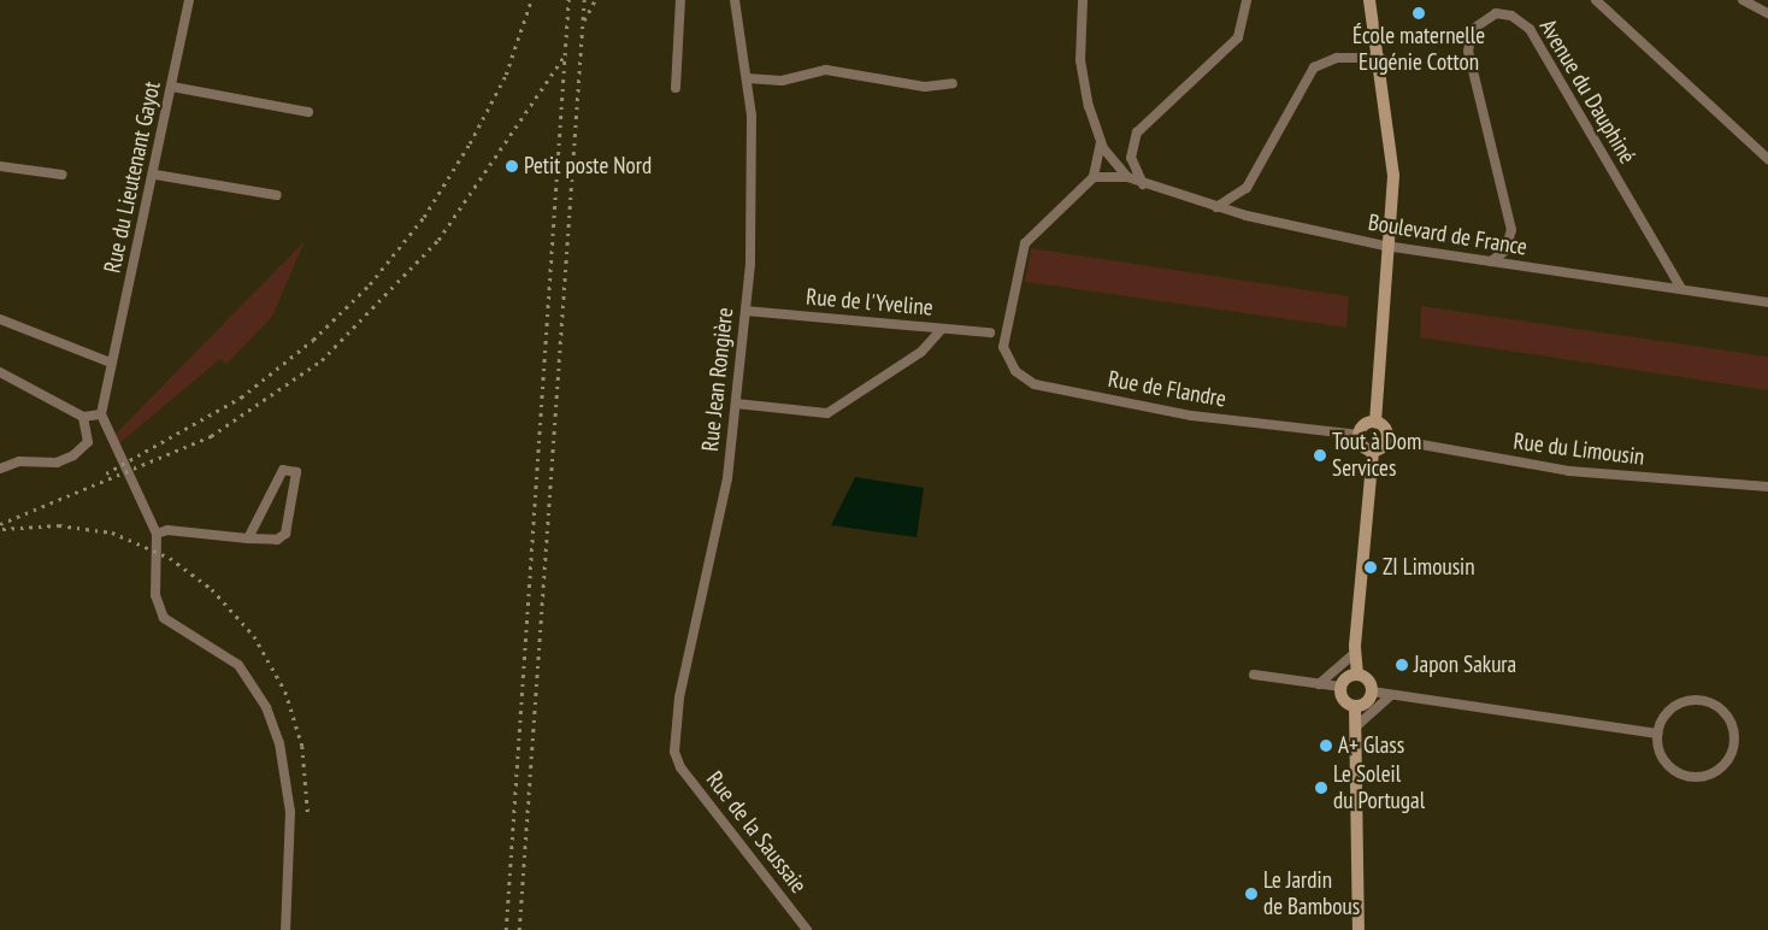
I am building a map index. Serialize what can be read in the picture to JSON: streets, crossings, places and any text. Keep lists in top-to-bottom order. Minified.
{"streets":{"street":["Avenue du Dauphiné","Rue du Lieutenant Gayot","Boulevard de France","Rue de l'Yveline","Rue Jean Rongière","Rue de Flandre","Rue du Limousin","Rue de la Saussaie"]},"crossings":[["Avenue du Dauphiné","Boulevard de France"],["Boulevard de France","Rue de Flandre"],["Rue de l'Yveline","Rue Jean Rongière"],["Rue Jean Rongière","Rue de la Saussaie"]],"places":["École maternelle Eugénie Cotton","Petit poste Nord","Tout à Dom Services","ZI Limousin","Japon Sakura","A+ Glass","Le Soleil du Portugal","Le Jardin de Bambous"]}
